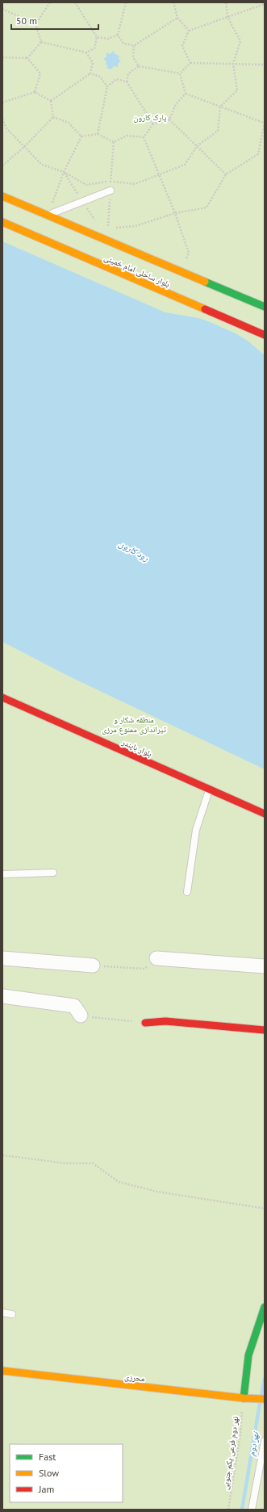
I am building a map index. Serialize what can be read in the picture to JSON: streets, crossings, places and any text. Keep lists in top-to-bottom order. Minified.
{"streets":{"street":["بلوار ساحلی امام خمینی","بلوار بایندر","محرزی"],"path":["نهر دوم فرعی یکم جنوبی"]},"crossings":[["محرزی","نهر دوم فرعی یکم جنوبی"]],"water":["رود کارون","نهر دوم"],"parks":["پارک کارون","منطقه شکار و تیراندازی ممنوع مرزی"],"legend":["Fast","Slow","Jam"],"scale_bar":"50 m"}
